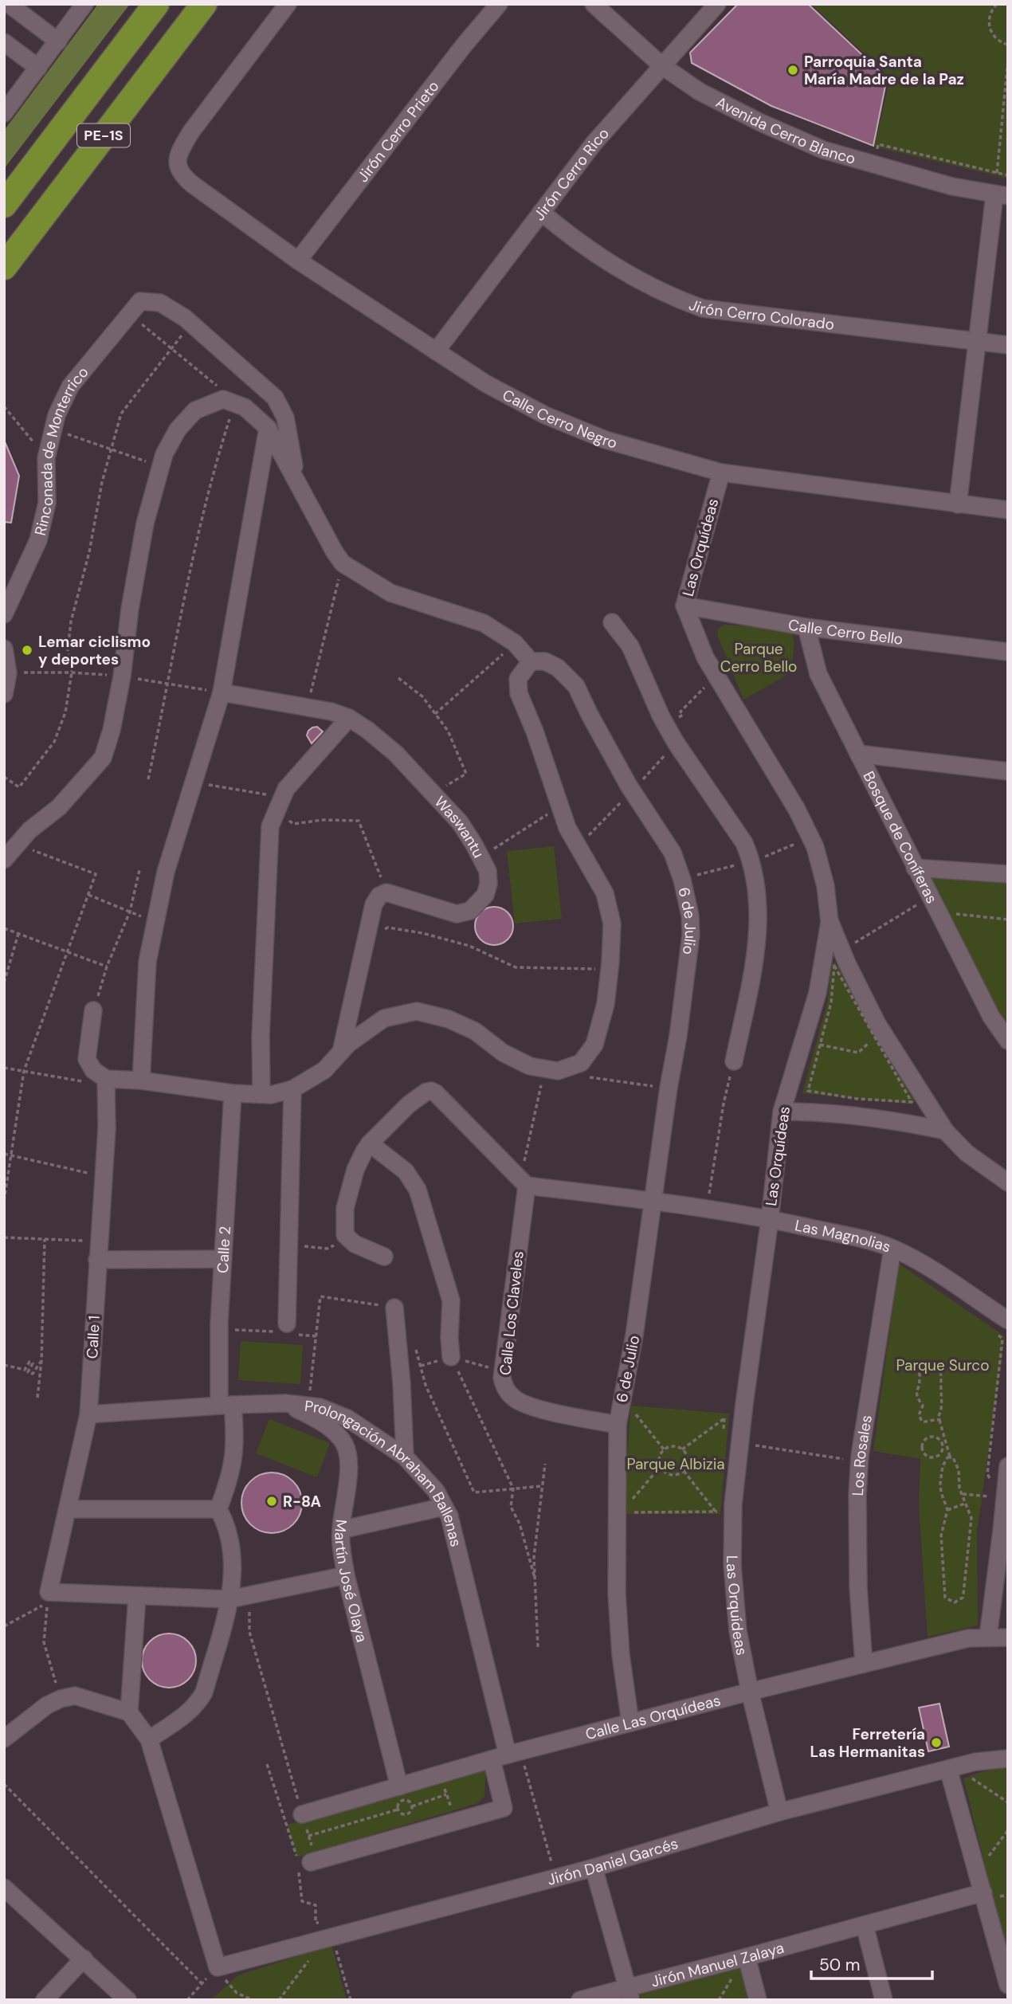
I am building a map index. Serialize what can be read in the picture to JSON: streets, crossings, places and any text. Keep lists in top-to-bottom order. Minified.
{"streets":{"highway":["PE-1S"],"street":["Avenida Cerro Blanco","Jirón Cerro Prieto","Jirón Cerro Rico","Jirón Cerro Colorado","Calle Cerro Negro","Rinconada de Monterrico","Las Orquídeas","Calle Cerro Bello","Waswantu","Bosque de Coníferas","6 de Julio","Las Magnolias","Calle 2","Calle Los Claveles","Calle 1","Los Rosales","Prolongación Abraham Ballenas","Martín José Olaya","Calle Las Orquídeas","Jirón Daniel Garcés","Jirón Manuel Zalaya"]},"crossings":[["Avenida Cerro Blanco","Jirón Cerro Rico"],["Jirón Cerro Prieto","Calle Cerro Negro"],["Jirón Cerro Rico","Jirón Cerro Colorado"],["Jirón Cerro Rico","Calle Cerro Negro"],["Calle Cerro Negro","Las Orquídeas"],["Las Orquídeas","Calle Cerro Bello"],["Las Orquídeas","Las Magnolias"],["Las Orquídeas","Calle Las Orquídeas"],["Las Orquídeas","Jirón Daniel Garcés"],["Calle Cerro Bello","Bosque de Coníferas"],["6 de Julio","Las Magnolias"],["6 de Julio","Calle Los Claveles"],["6 de Julio","Calle Las Orquídeas"],["Las Magnolias","Calle Los Claveles"],["Las Magnolias","Los Rosales"],["Calle 2","Prolongación Abraham Ballenas"],["Calle 1","Prolongación Abraham Ballenas"],["Los Rosales","Calle Las Orquídeas"],["Prolongación Abraham Ballenas","Martín José Olaya"],["Prolongación Abraham Ballenas","Calle Las Orquídeas"],["Martín José Olaya","Calle Las Orquídeas"]],"parks":["Parque Cerro Bello","Parque Surco","Parque Albizia"],"places":["Parroquia Santa María Madre de la Paz","Lemar ciclismo y deportes","R-8A","Ferretería Las Hermanitas"],"scale_bar":"50 m"}
